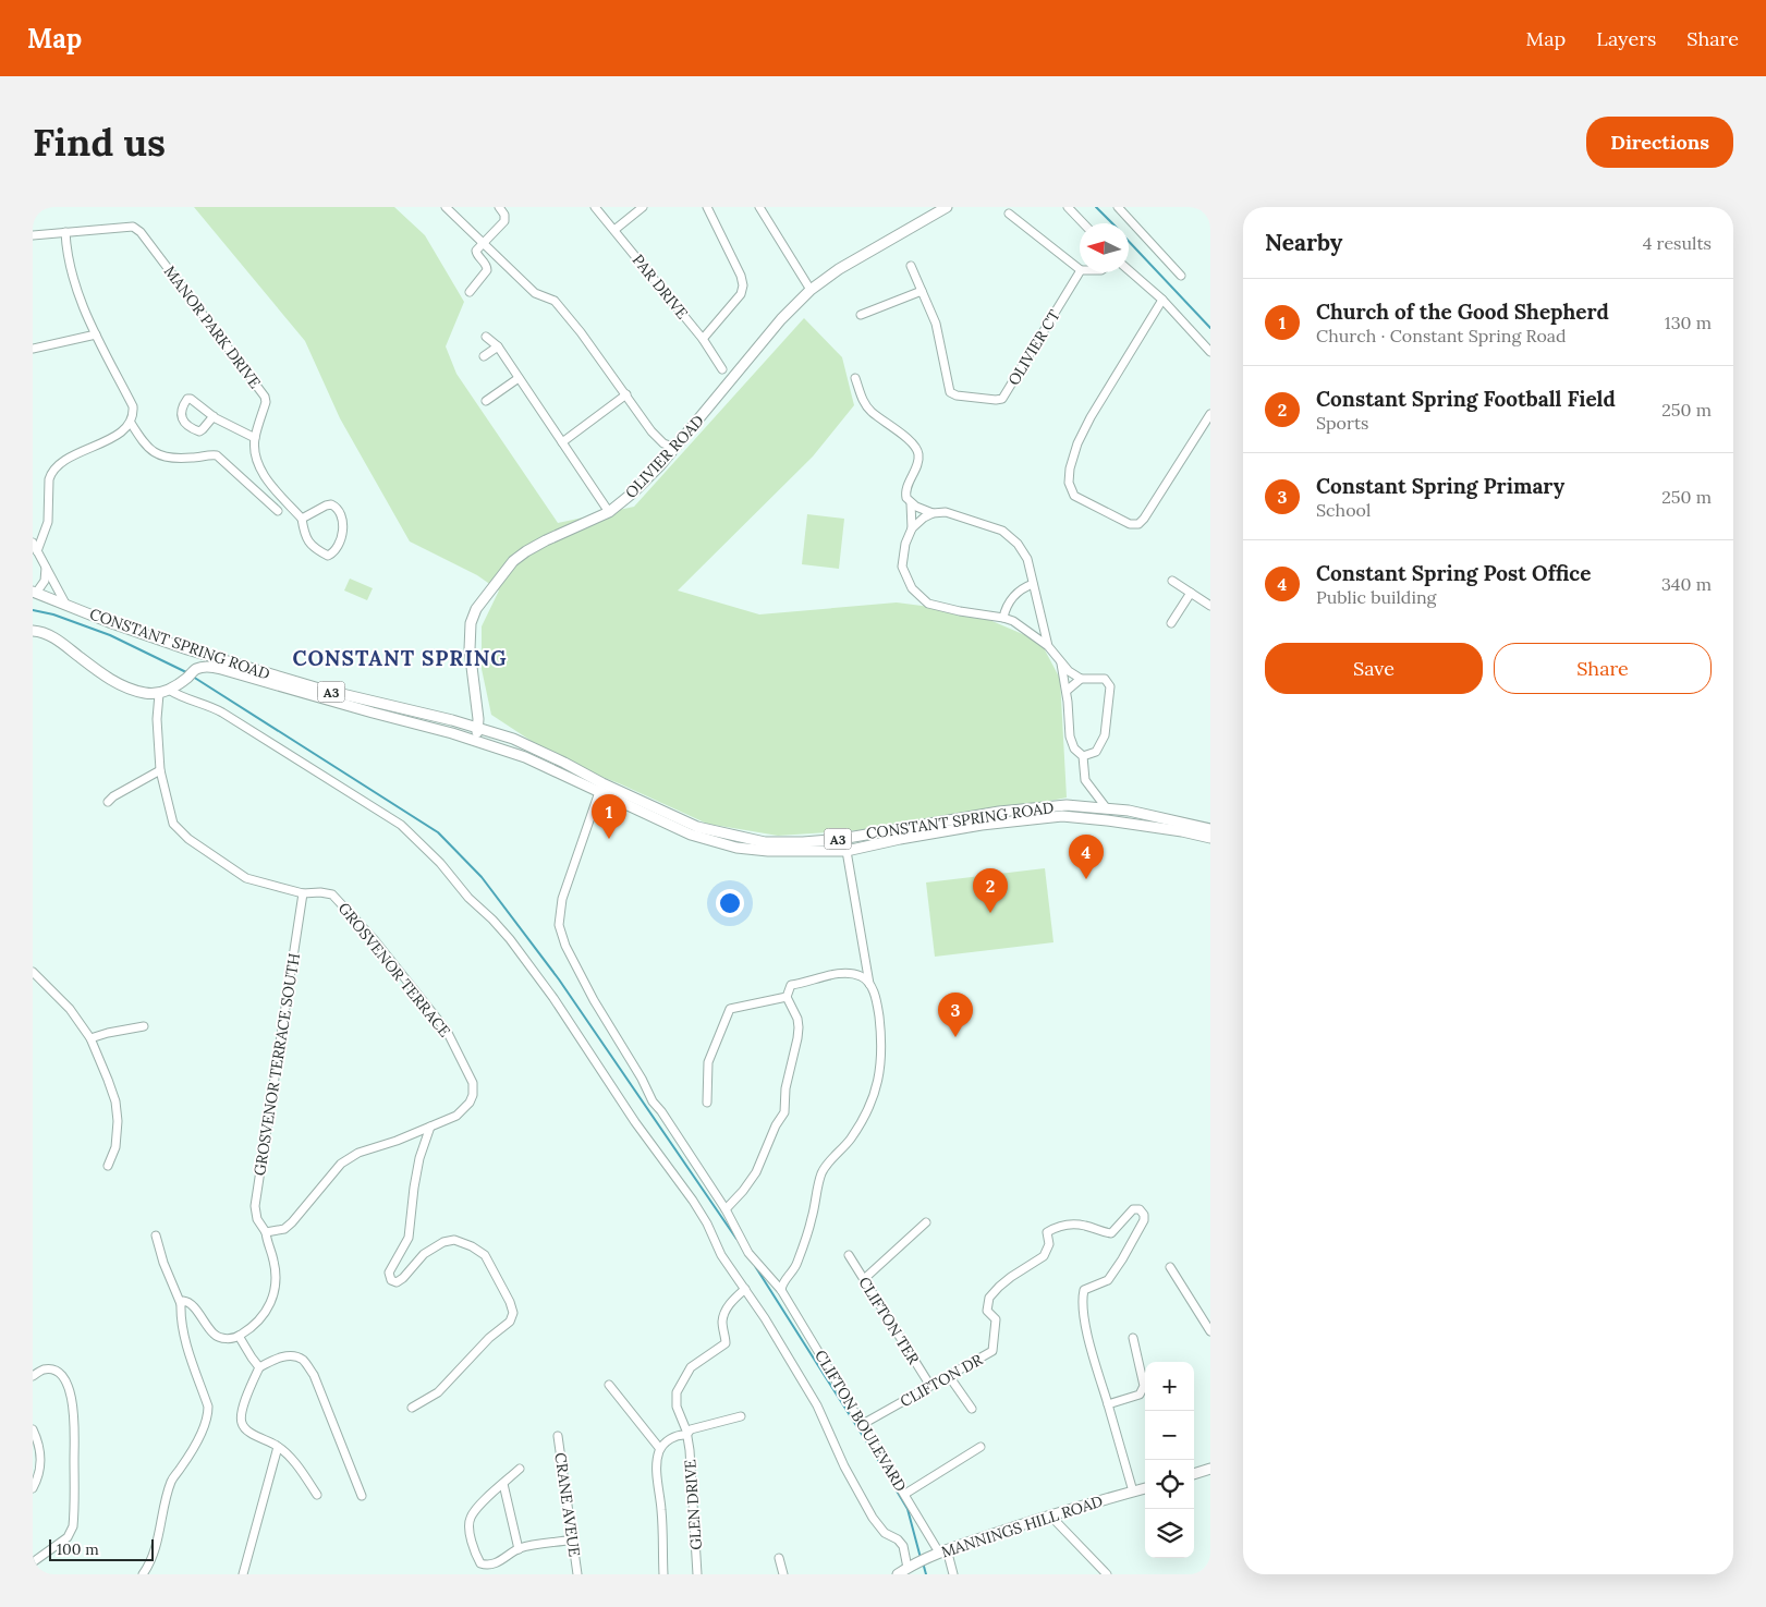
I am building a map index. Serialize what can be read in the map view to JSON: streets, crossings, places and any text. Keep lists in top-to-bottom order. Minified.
{"streets":{"main road":["OLIVIER ROAD","CONSTANT SPRING ROAD","A3","MANNINGS HILL ROAD"],"street":["PAR DRIVE","MANOR PARK DRIVE","OLIVIER CT","GROSVENOR TERRACE","GROSVENOR TERRACE SOUTH","CLIFTON TER","CLIFTON DR","CLIFTON BOULEVARD","CRANE AVEUE","GLEN DRIVE"]},"crossings":[["OLIVIER ROAD","CONSTANT SPRING ROAD"],["CONSTANT SPRING ROAD","GROSVENOR TERRACE"],["CONSTANT SPRING ROAD","CLIFTON BOULEVARD"],["GROSVENOR TERRACE","GROSVENOR TERRACE SOUTH"],["CLIFTON TER","CLIFTON DR"],["CLIFTON DR","CLIFTON BOULEVARD"],["CLIFTON BOULEVARD","MANNINGS HILL ROAD"]],"districts":["CONSTANT SPRING"],"scale_bar":"100 m","north":"left","page":{"header":"Map","nav":["Map","Layers","Share"],"buttons":["Directions",["Save","Share"]],"title":"Find us","heading":["Nearby","4 results"],"list":[{"mark":"1","name":"Church of the Good Shepherd","note":"Church · Constant Spring Road","value":"130 m"},{"mark":"2","name":"Constant Spring Football Field","note":"Sports","value":"250 m"},{"mark":"3","name":"Constant Spring Primary","note":"School","value":"250 m"},{"mark":"4","name":"Constant Spring Post Office","note":"Public building","value":"340 m"}],"pins":["1","4","2","3"],"map_buttons":["+","−"],"scale":"100 m"}}
